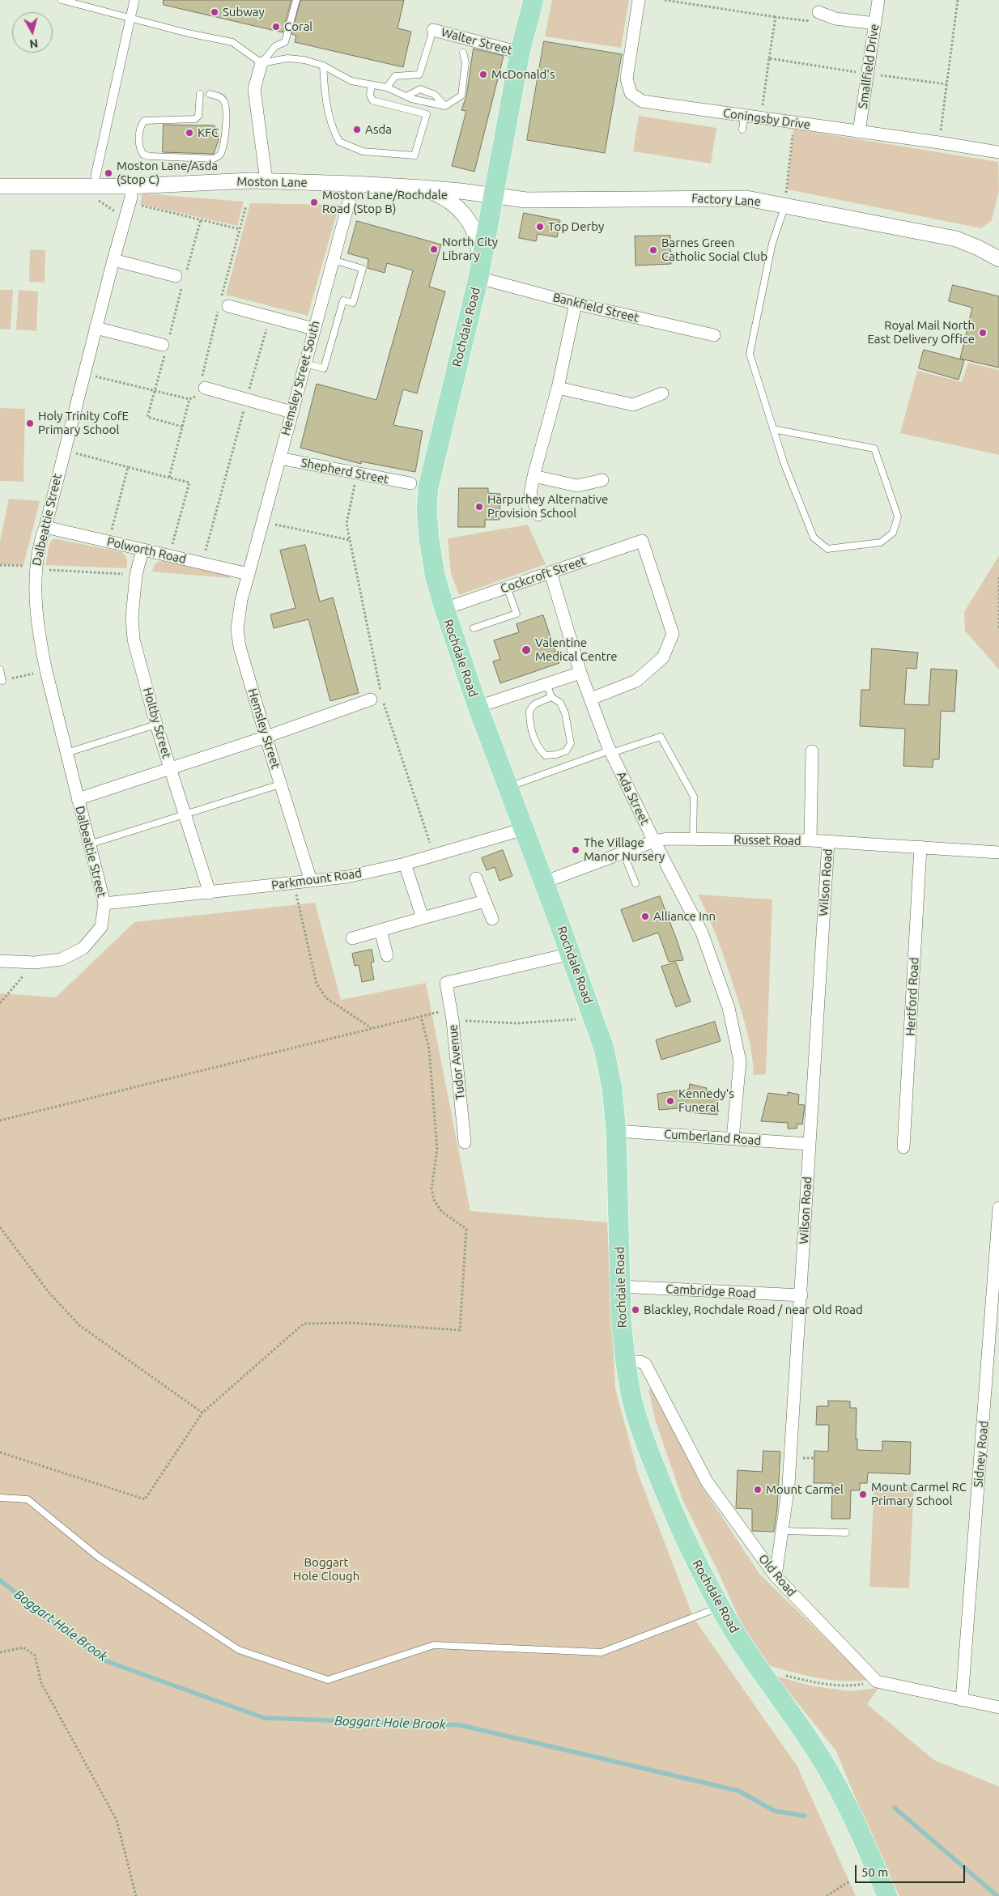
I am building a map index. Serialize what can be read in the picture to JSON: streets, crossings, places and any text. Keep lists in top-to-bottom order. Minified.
{"streets":{"main road":["Rochdale Road"],"street":["Walter Street","Smallfield Drive","Coningsby Drive","Moston Lane","Factory Lane","Bankfield Street","Hemsley Street South","Shepherd Street","Dalbeattie Street","Polworth Road","Cockcroft Street","Holtby Street","Hemsley Street","Ada Street","Russet Road","Parkmount Road","Wilson Road","Hertford Road","Tudor Avenue","Cumberland Road","Cambridge Road","Sidney Road","Old Road"]},"crossings":[["Walter Street","Rochdale Road"],["Smallfield Drive","Coningsby Drive"],["Moston Lane","Factory Lane"],["Moston Lane","Rochdale Road"],["Moston Lane","Hemsley Street South"],["Moston Lane","Dalbeattie Street"],["Factory Lane","Rochdale Road"],["Bankfield Street","Rochdale Road"],["Rochdale Road","Cockcroft Street"],["Rochdale Road","Russet Road"],["Rochdale Road","Parkmount Road"],["Rochdale Road","Tudor Avenue"],["Rochdale Road","Cumberland Road"],["Rochdale Road","Cambridge Road"],["Rochdale Road","Old Road"],["Hemsley Street South","Shepherd Street"],["Hemsley Street South","Polworth Road"],["Hemsley Street South","Hemsley Street"],["Dalbeattie Street","Polworth Road"],["Dalbeattie Street","Parkmount Road"],["Polworth Road","Holtby Street"],["Polworth Road","Hemsley Street"],["Cockcroft Street","Ada Street"],["Holtby Street","Parkmount Road"],["Hemsley Street","Parkmount Road"],["Ada Street","Russet Road"],["Ada Street","Cumberland Road"],["Russet Road","Wilson Road"],["Russet Road","Hertford Road"],["Wilson Road","Cumberland Road"],["Wilson Road","Cambridge Road"],["Wilson Road","Old Road"]],"water":["Boggart Hole Brook"],"parks":["Boggart Hole Clough"],"places":["Subway","Coral","McDonald's","Asda","KFC","Moston Lane/Asda (Stop C)","Moston Lane/Rochdale Road (Stop B)","Top Derby","North City Library","Barnes Green Catholic Social Club","Royal Mail North East Delivery Office","Holy Trinity CofE Primary School","Harpurhey Alternative Provision School","Valentine Medical Centre","The Village Manor Nursery","Alliance Inn","Kennedy's Funeral","Blackley, Rochdale Road / near Old Road","Mount Carmel","Mount Carmel RC Primary School"],"scale_bar":"50 m","north":"bottom"}
